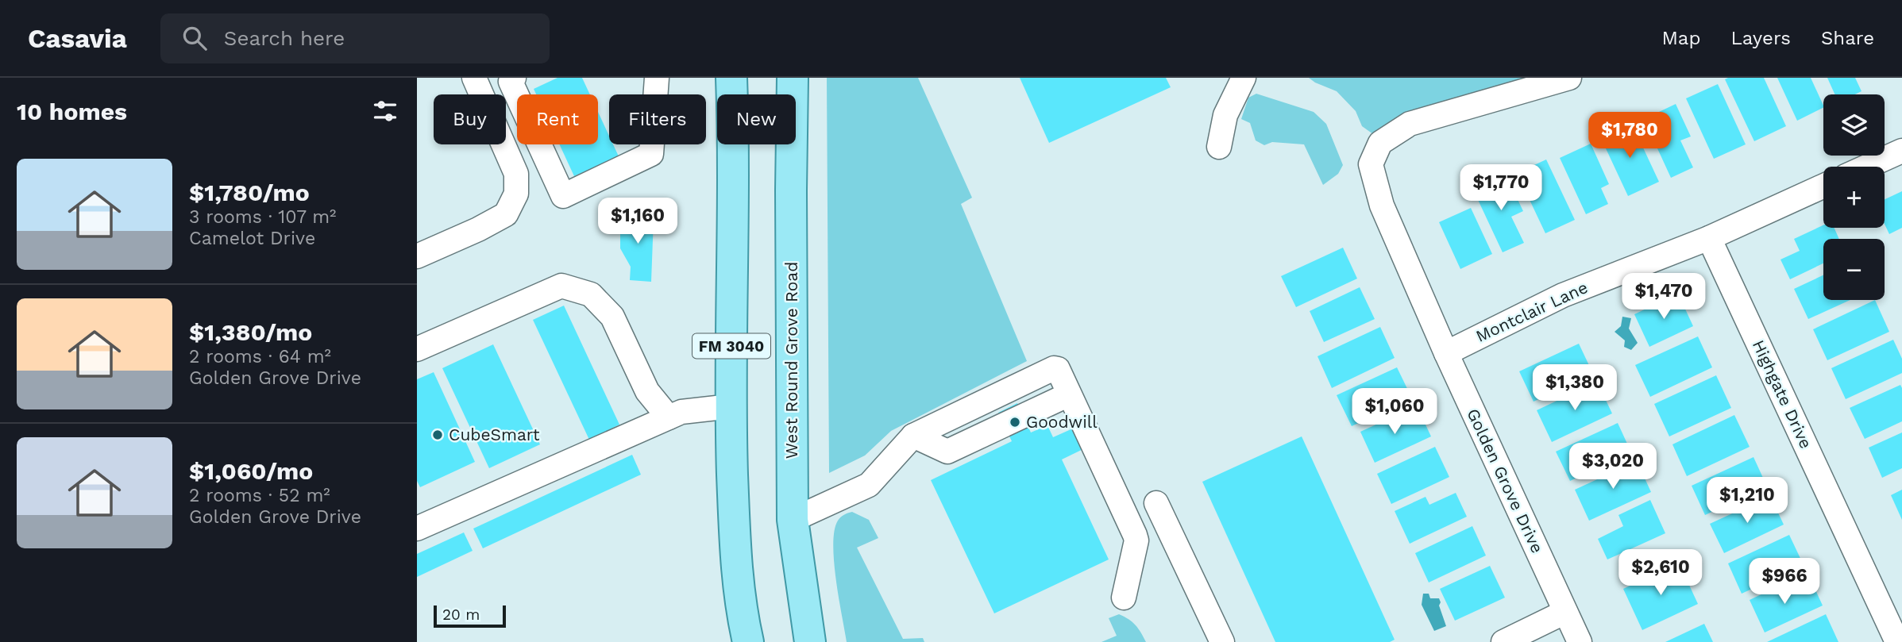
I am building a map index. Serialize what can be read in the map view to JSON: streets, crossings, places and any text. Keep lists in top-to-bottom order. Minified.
{"streets":{"main road":["FM 3040","West Round Grove Road"],"street":["Montclair Lane","Highgate Drive","Golden Grove Drive"]},"crossings":[["Montclair Lane","Highgate Drive"],["Montclair Lane","Golden Grove Drive"]],"places":["Goodwill","CubeSmart"],"scale_bar":"20 m","page":{"header":"Casavia","search":"Search here","nav":["Map","Layers","Share"],"heading":"10 homes","map_buttons":["+","−"],"chip":["Buy","Rent","Filters","New"],"price":["$1,780","$1,770","$1,160","$1,470","$1,380","$1,060","$3,020","$1,210","$2,610","$966"],"list":[{"name":"$1,780/mo","note":"3 rooms · 107 m² · Camelot Drive"},{"name":"$1,380/mo","note":"2 rooms · 64 m² · Golden Grove Drive"},{"name":"$1,060/mo","note":"2 rooms · 52 m² · Golden Grove Drive"}],"scale":"20 m"}}
